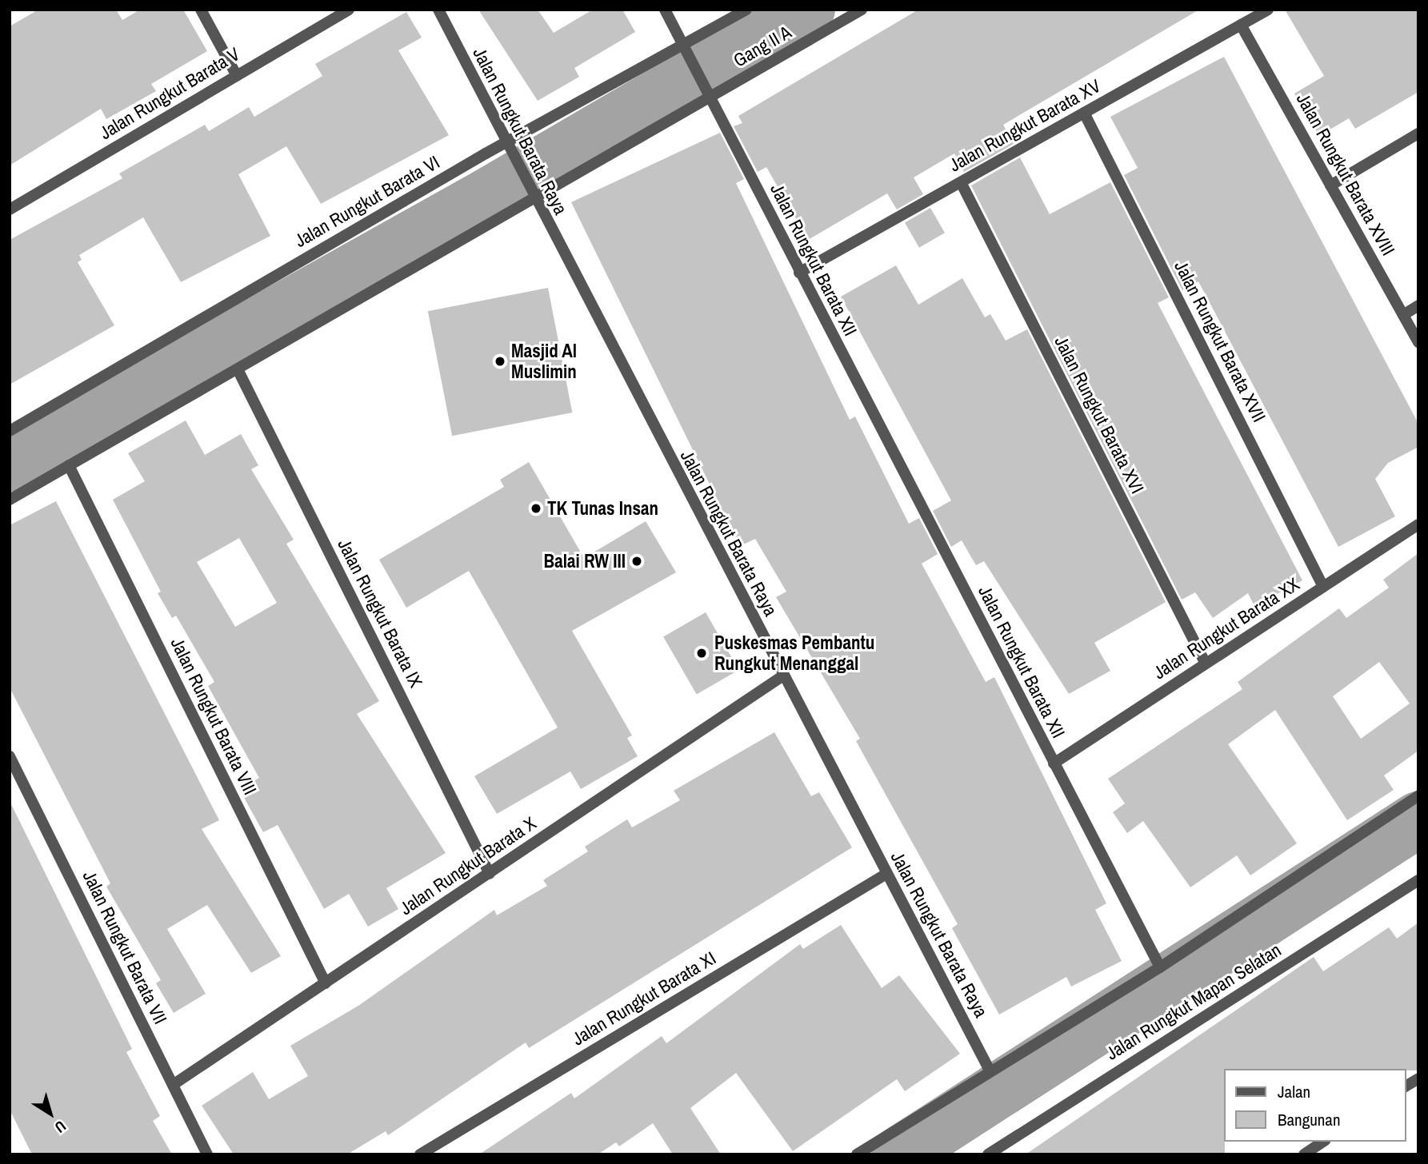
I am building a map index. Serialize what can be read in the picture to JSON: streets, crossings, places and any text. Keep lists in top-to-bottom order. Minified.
{"streets":{"street":["Gang II A","Jalan Rungkut Barata V","Jalan Rungkut Barata XV","Jalan Rungkut Barata Raya","Jalan Rungkut Barata XVIII","Jalan Rungkut Barata VI","Jalan Rungkut Barata XII","Jalan Rungkut Barata XVII","Jalan Rungkut Barata XVI","Jalan Rungkut Barata IX","Jalan Rungkut Barata XX","Jalan Rungkut Barata VIII","Jalan Rungkut Barata X","Jalan Rungkut Barata VII","Jalan Rungkut Barata XI","Jalan Rungkut Mapan Selatan"]},"crossings":[["Gang II A","Jalan Rungkut Barata XII"],["Jalan Rungkut Barata XV","Jalan Rungkut Barata XVIII"],["Jalan Rungkut Barata XV","Jalan Rungkut Barata XII"],["Jalan Rungkut Barata XV","Jalan Rungkut Barata XVII"],["Jalan Rungkut Barata XV","Jalan Rungkut Barata XVI"],["Jalan Rungkut Barata Raya","Jalan Rungkut Barata VI"],["Jalan Rungkut Barata Raya","Jalan Rungkut Barata X"],["Jalan Rungkut Barata Raya","Jalan Rungkut Barata XI"],["Jalan Rungkut Barata VI","Jalan Rungkut Barata XII"],["Jalan Rungkut Barata XII","Jalan Rungkut Barata XX"],["Jalan Rungkut Barata XVII","Jalan Rungkut Barata XX"],["Jalan Rungkut Barata XVI","Jalan Rungkut Barata XX"],["Jalan Rungkut Barata IX","Jalan Rungkut Barata X"],["Jalan Rungkut Barata VIII","Jalan Rungkut Barata X"],["Jalan Rungkut Barata X","Jalan Rungkut Barata VII"]],"places":["Masjid Al Muslimin","TK Tunas Insan","Balai RW III","Puskesmas Pembantu Rungkut Menanggal"],"legend":["Jalan","Bangunan"],"north":"bottom right"}
